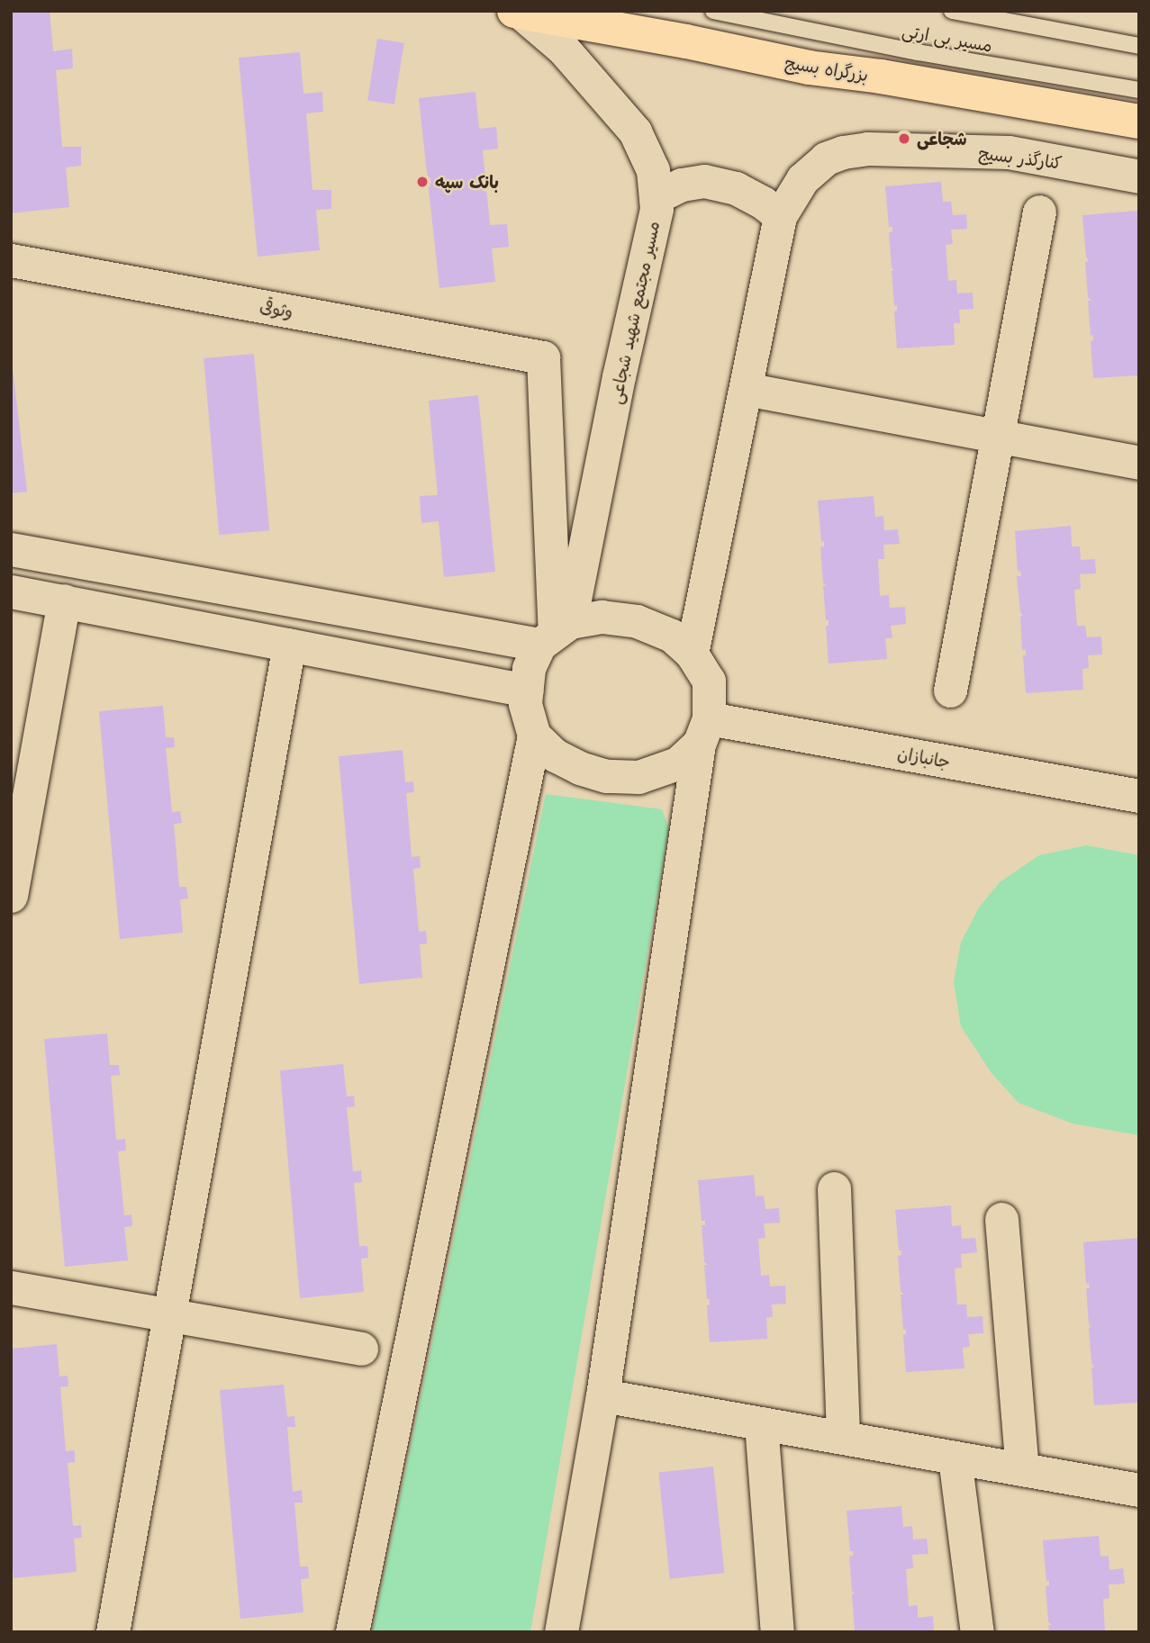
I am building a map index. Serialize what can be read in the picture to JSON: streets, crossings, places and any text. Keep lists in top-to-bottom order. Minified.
{"streets":{"highway":["بزرگراه بسیج"],"street":["کنارگذر بسیج","وثوقی","مسیر مجتمع شهید شجاعی","جانبازان"],"lane":["مسیر بی ارتی"]},"crossings":[["بزرگراه بسیج","مسیر مجتمع شهید شجاعی"],["وثوقی","مسیر مجتمع شهید شجاعی"],["وثوقی","جانبازان"],["مسیر مجتمع شهید شجاعی","جانبازان"]],"places":["شجاعی","بانک سپه"]}
